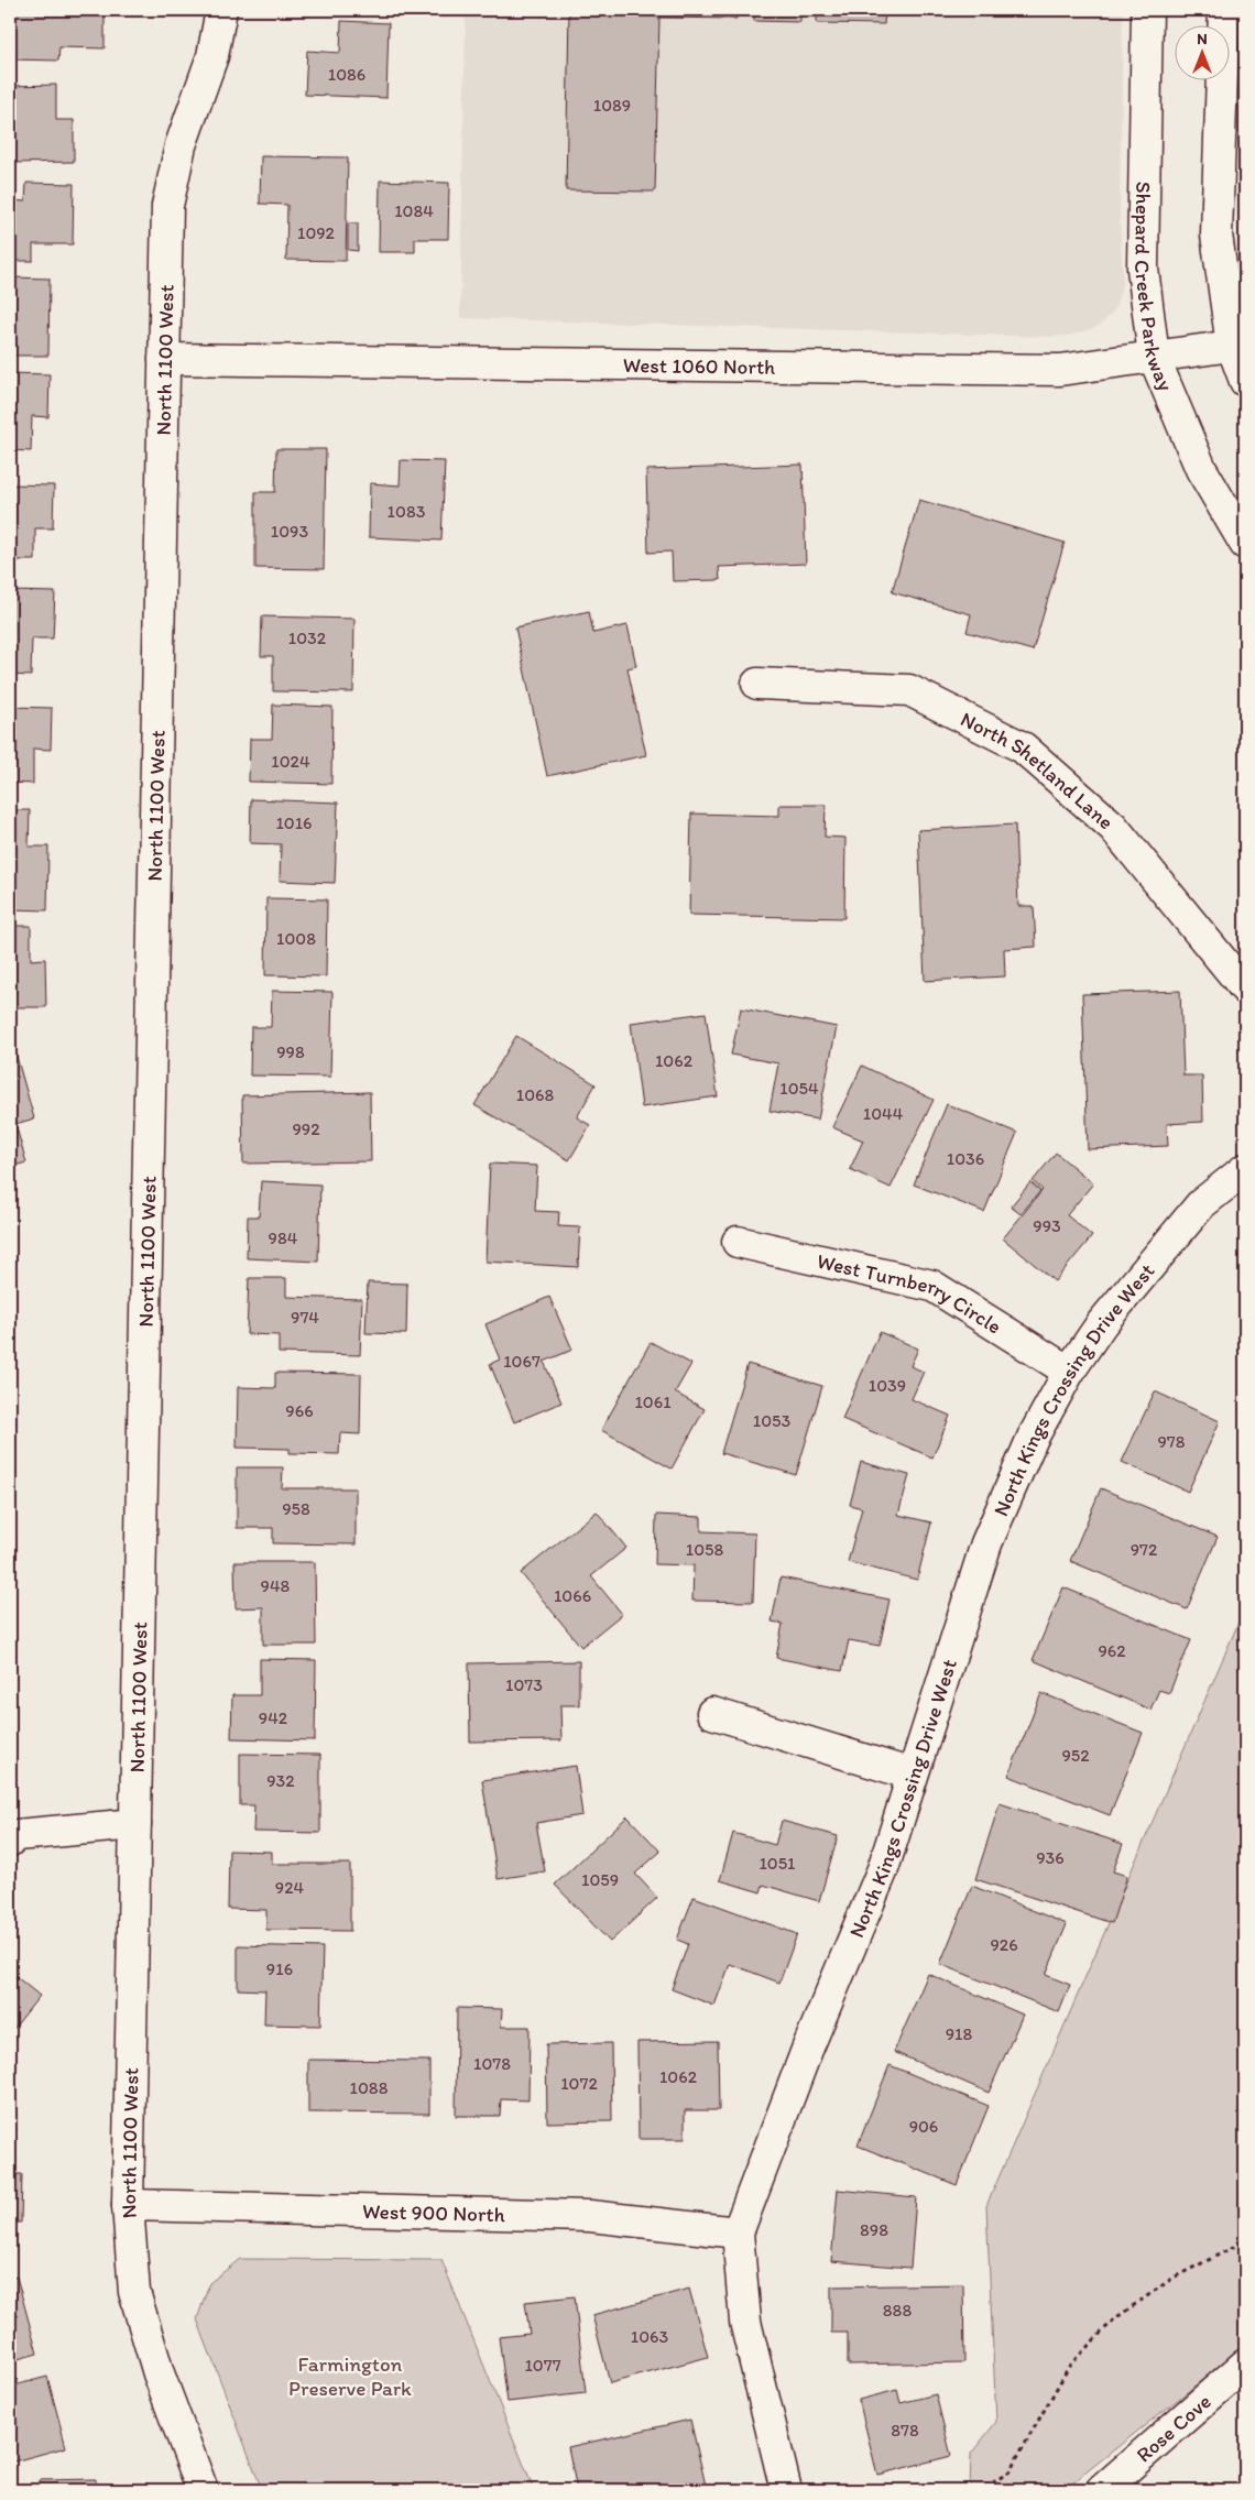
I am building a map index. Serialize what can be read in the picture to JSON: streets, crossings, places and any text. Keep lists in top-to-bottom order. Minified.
{"streets":{"street":["Shepard Creek Parkway","North 1100 West","West 1060 North","North Shetland Lane","West Turnberry Circle","North Kings Crossing Drive West","West 900 North","Rose Cove"]},"crossings":[["Shepard Creek Parkway","West 1060 North"],["North 1100 West","West 1060 North"],["North 1100 West","West 900 North"],["West Turnberry Circle","North Kings Crossing Drive West"],["North Kings Crossing Drive West","West 900 North"]],"parks":["Farmington Preserve Park"],"house_numbers":["1086","1089","1084","1092","1083","1093","1032","1024","1016","1008","998","1062","1054","1068","1044","992","1036","993","984","974","1067","1039","1061","966","1053","978","958","1058","972","948","1066","962","1073","942","952","932","936","1051","1059","924","926","916","918","1078","1062","1072","1088","906","898","888","1063","1077","878"],"north":"top"}
